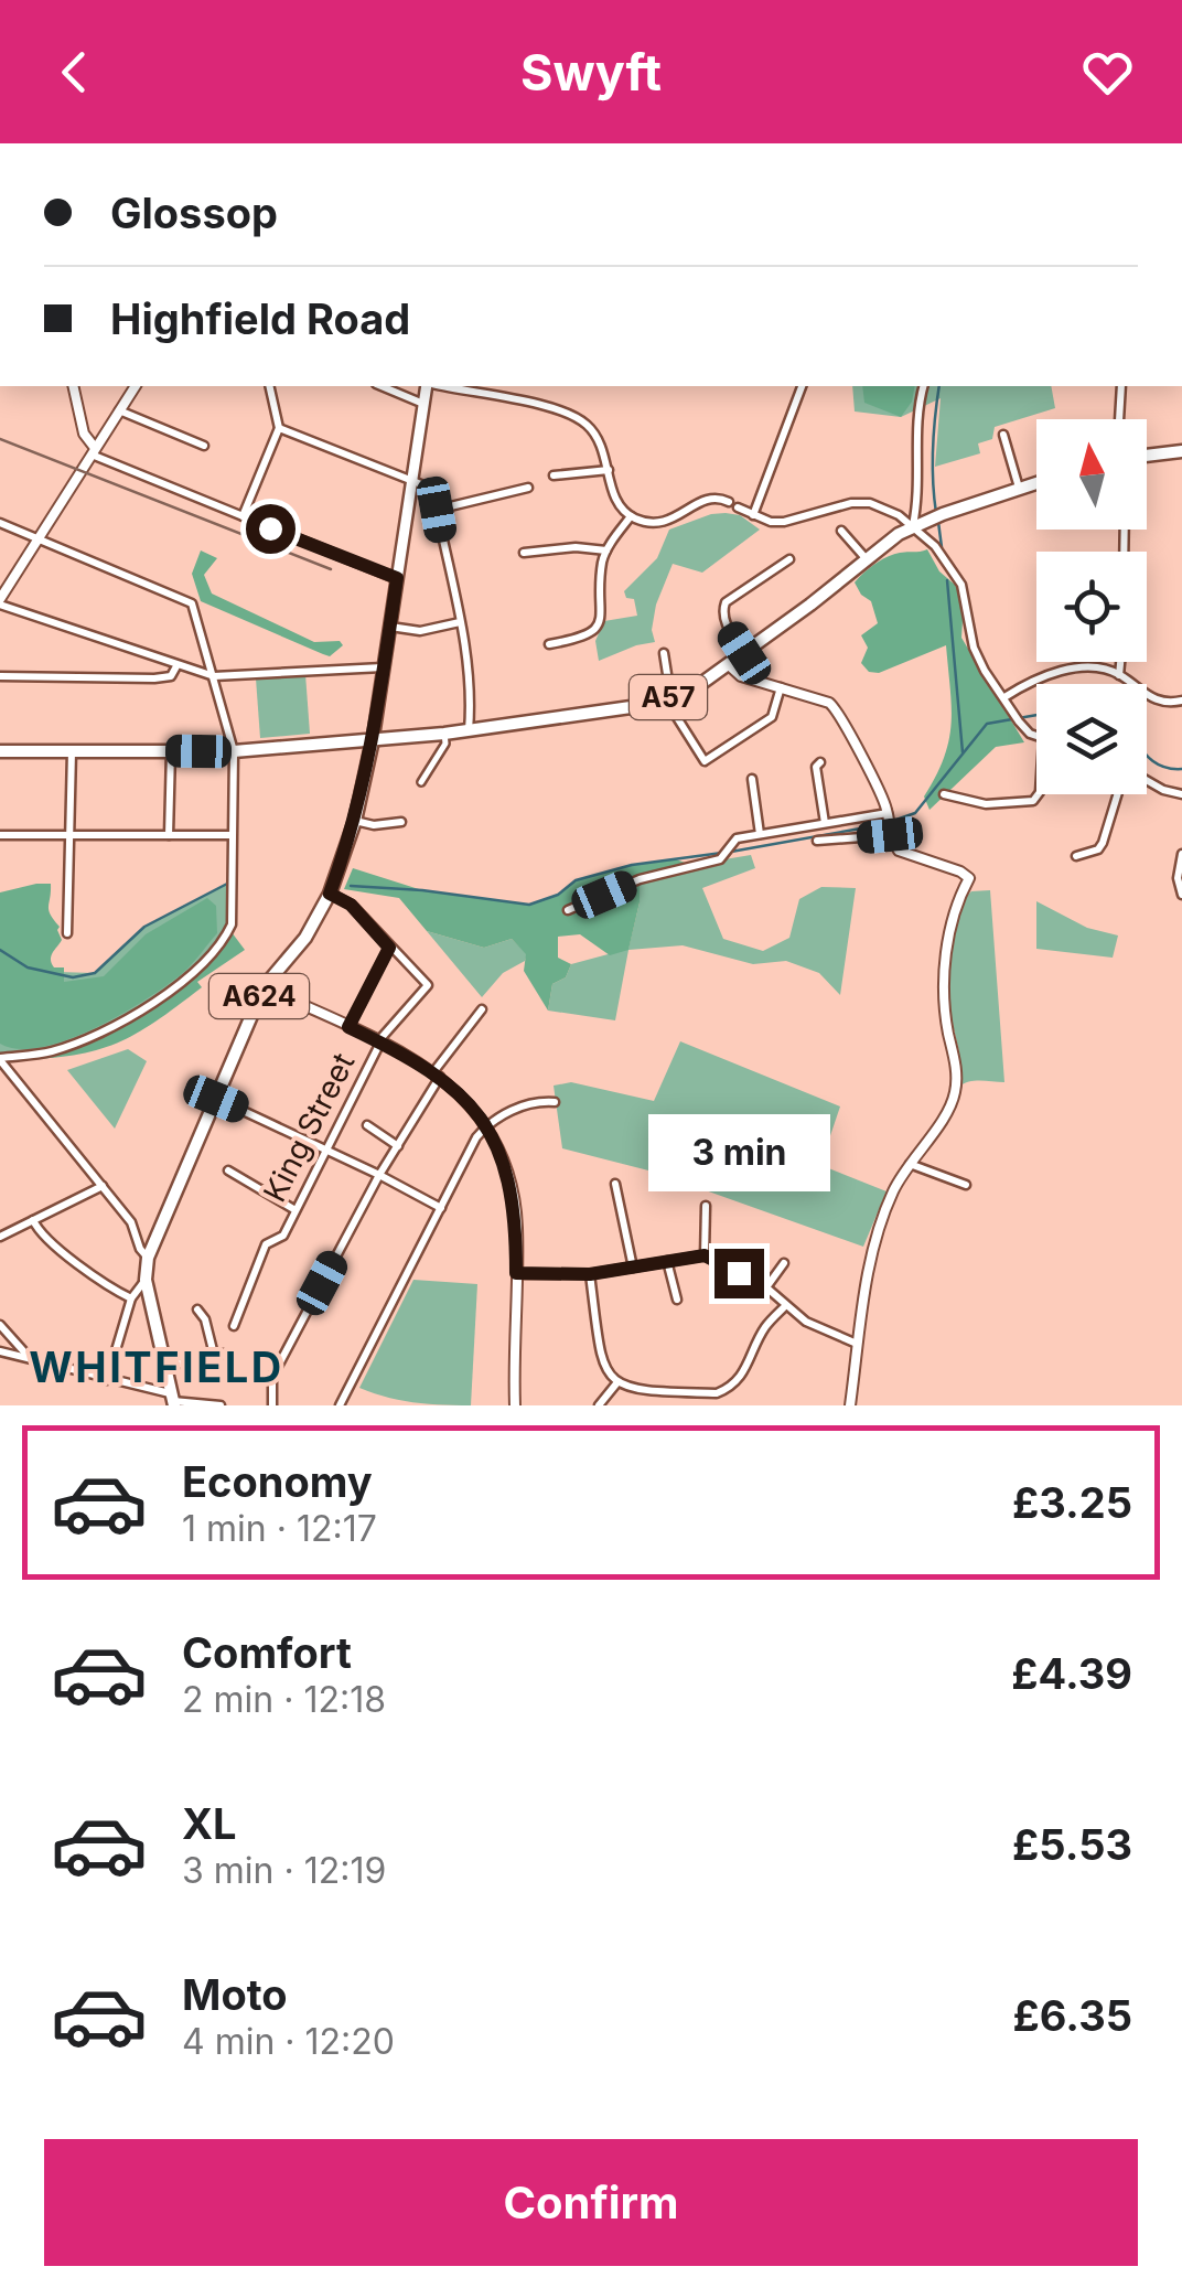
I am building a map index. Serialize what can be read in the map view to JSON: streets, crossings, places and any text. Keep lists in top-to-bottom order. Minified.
{"streets":{"main road":["A57","A624"],"street":["King Street"]},"crossings":[["A57","A624"]],"districts":["WHITFIELD"],"north":"top","page":{"header":"Swyft","banner":["Glossop","Highfield Road"],"bubble":"3 min","list":[{"name":"Economy","note":"1 min · 12:17","value":"£3.25"},{"name":"Comfort","note":"2 min · 12:18","value":"£4.39"},{"name":"XL","note":"3 min · 12:19","value":"£5.53"},{"name":"Moto","note":"4 min · 12:20","value":"£6.35"}],"buttons":"Confirm"}}
